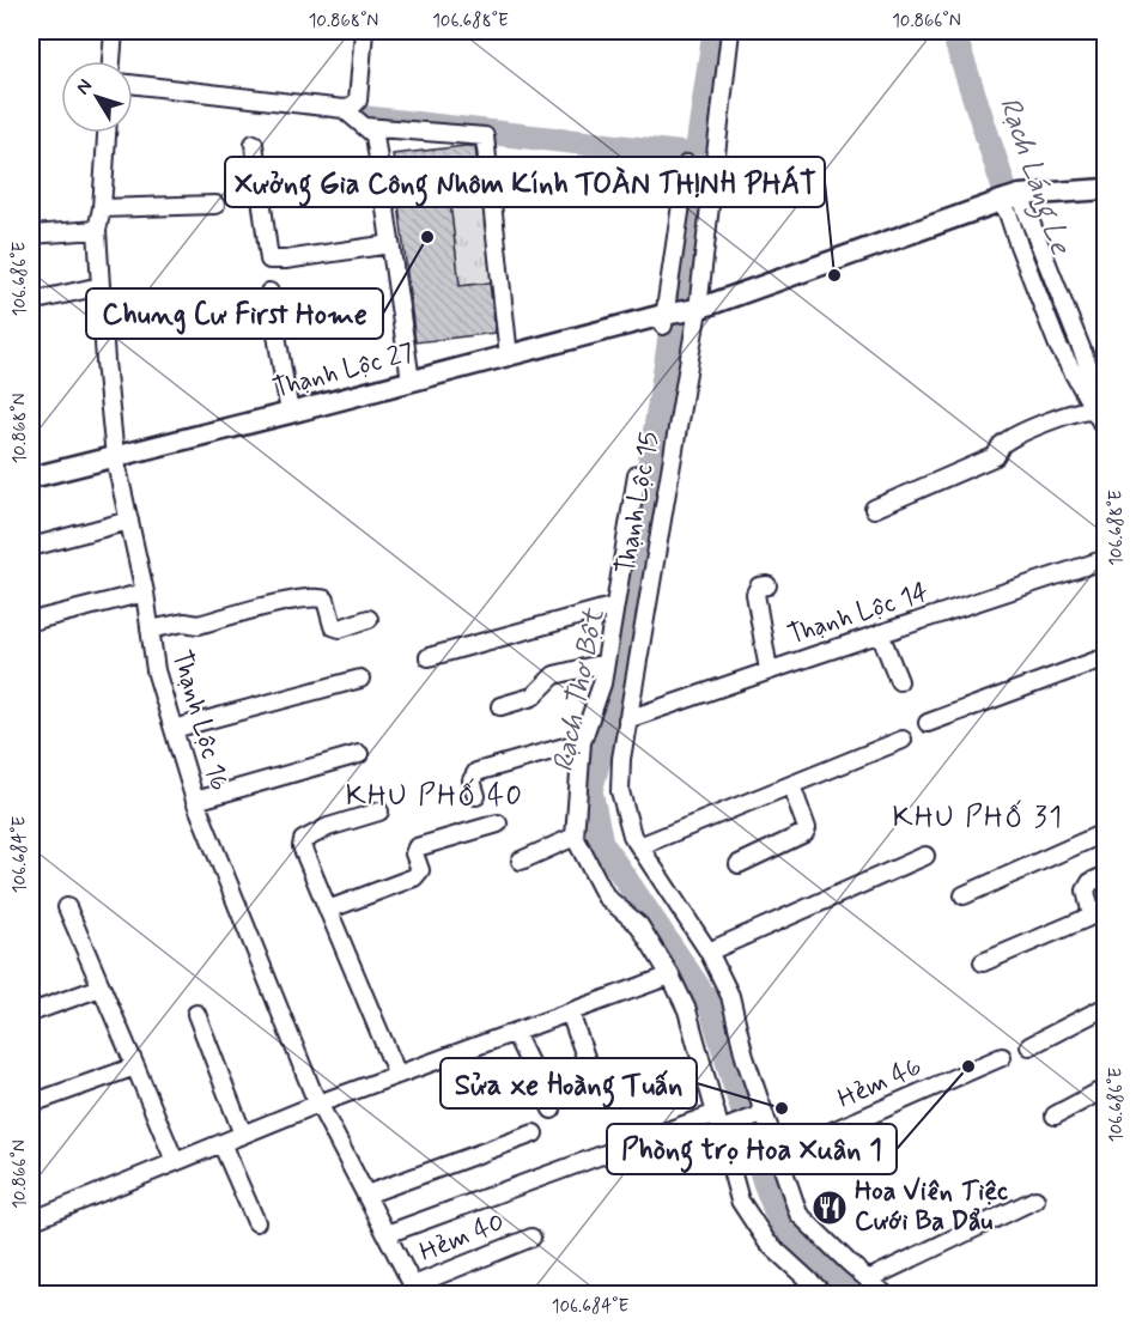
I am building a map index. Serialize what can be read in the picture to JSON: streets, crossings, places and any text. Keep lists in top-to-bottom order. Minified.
{"streets":{"street":["Thạnh Lộc 27","Thạnh Lộc 15","Thạnh Lộc 14","Thạnh Lộc 16","Hẻm 46","Hẻm 40"]},"crossings":[["Thạnh Lộc 27","Thạnh Lộc 15"],["Thạnh Lộc 27","Thạnh Lộc 16"],["Thạnh Lộc 15","Thạnh Lộc 14"],["Thạnh Lộc 15","Hẻm 46"],["Thạnh Lộc 16","Hẻm 40"]],"districts":["KHU PHỐ 40","KHU PHỐ 31"],"water":["Rạch Láng Le","Rạch Thợ Bột"],"places":{"other":["Chung Cư First Home","Xưởng Gia Công Nhôm Kính TOÀN THỊNH PHÁT","Phòng trọ Hoa Xuân 1","Sửa xe Hoàng Tuấn"],"restaurant":["Hoa Viên Tiệc Cưới Ba Dẩu"]},"north":"top left","coordinates":["10.868°N","106.688°E","10.866°N","106.686°E","106.684°E"]}
